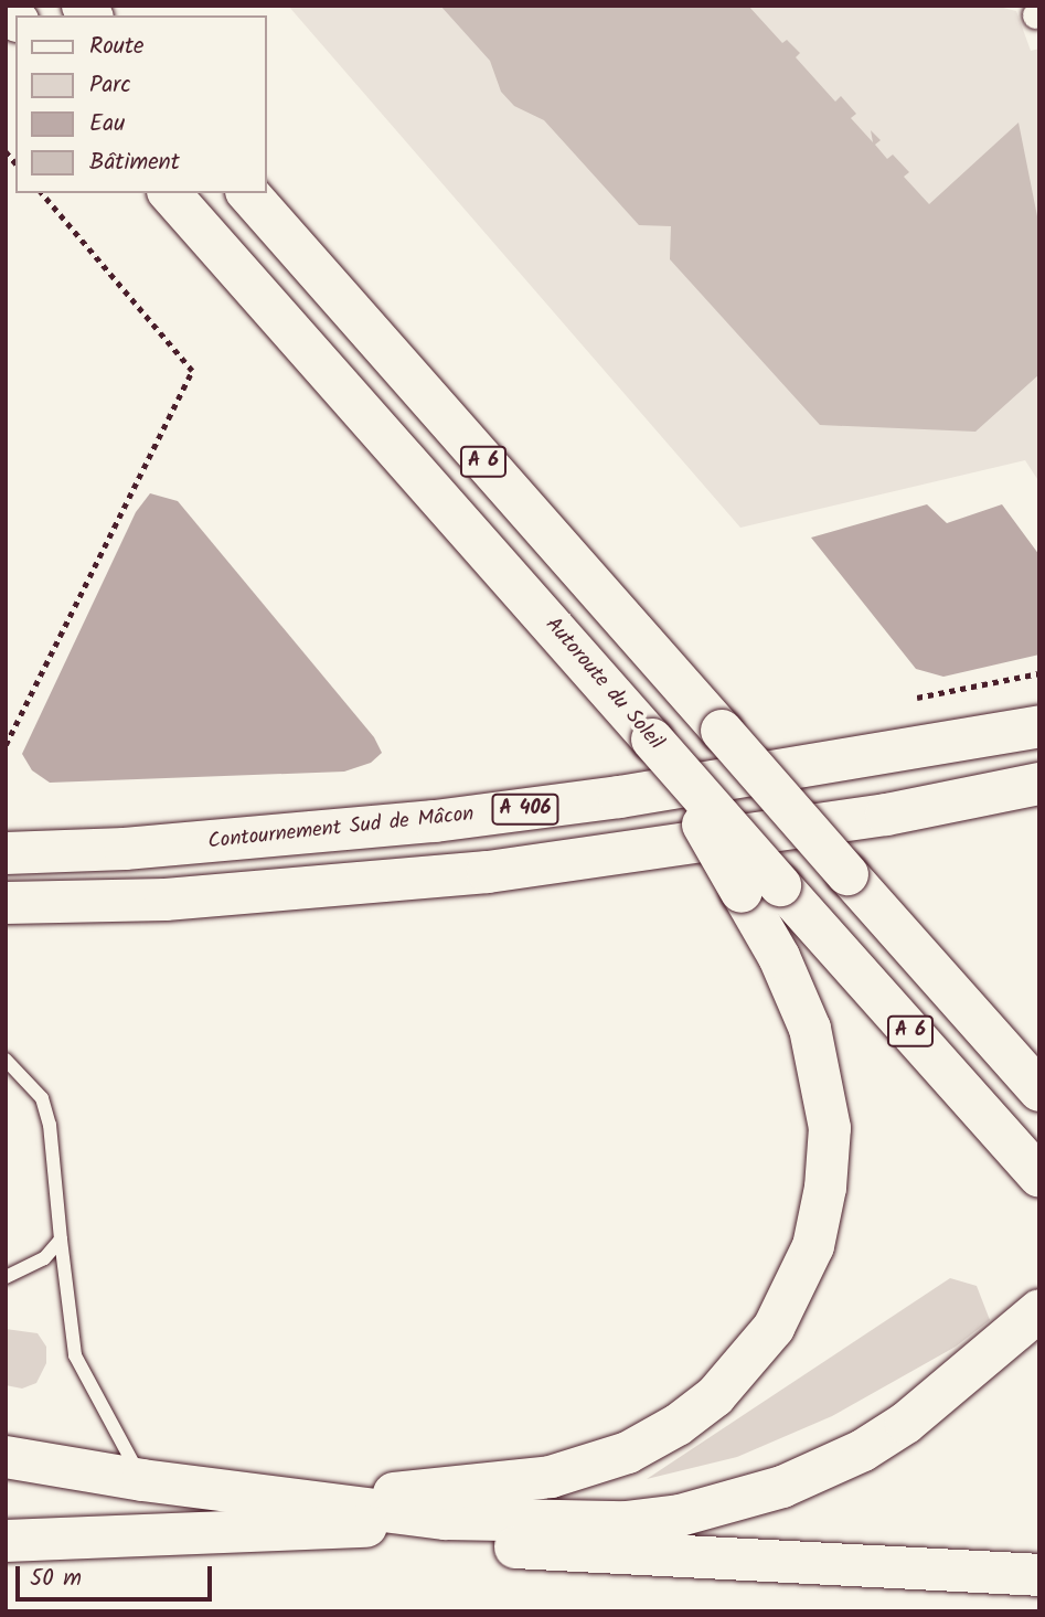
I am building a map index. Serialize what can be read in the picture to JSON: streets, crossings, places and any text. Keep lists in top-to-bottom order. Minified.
{"streets":{"highway":["A 6","Autoroute du Soleil","A 406","Contournement Sud de Mâcon"]},"legend":["Route","Parc","Eau","Bâtiment"],"scale_bar":"50 m"}
